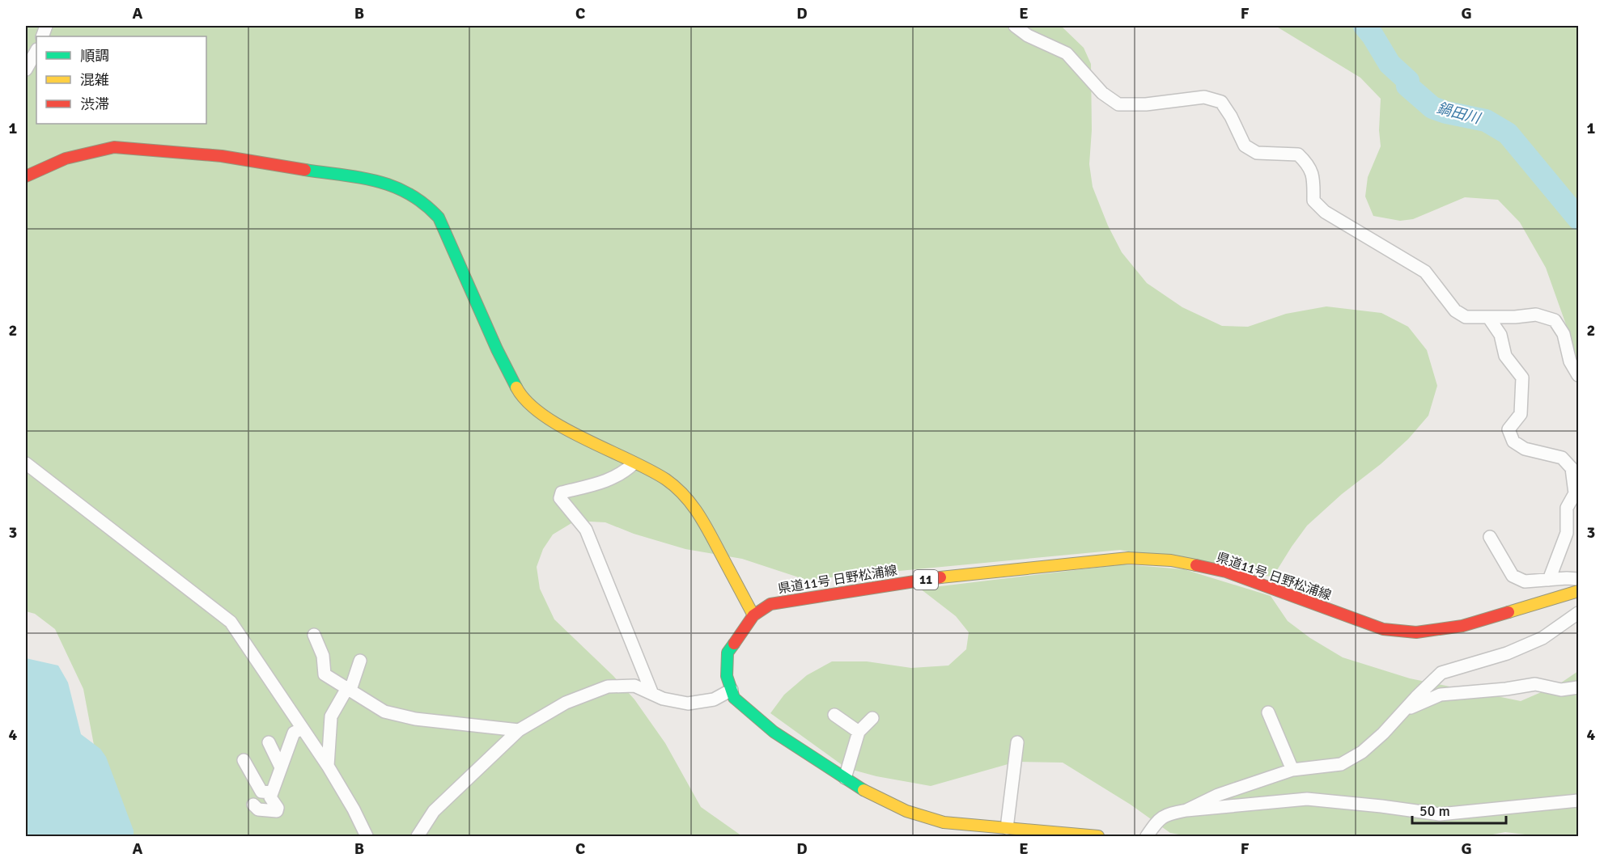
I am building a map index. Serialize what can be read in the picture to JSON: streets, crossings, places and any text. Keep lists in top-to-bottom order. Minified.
{"streets":{"main road":["県道11号 日野松浦線","11"]},"water":["鍋田川"],"legend":["順調","混雑","渋滞"],"scale_bar":"50 m","grid":{"columns":["A","B","C","D","E","F","G"],"rows":["1","2","3","4"]}}
